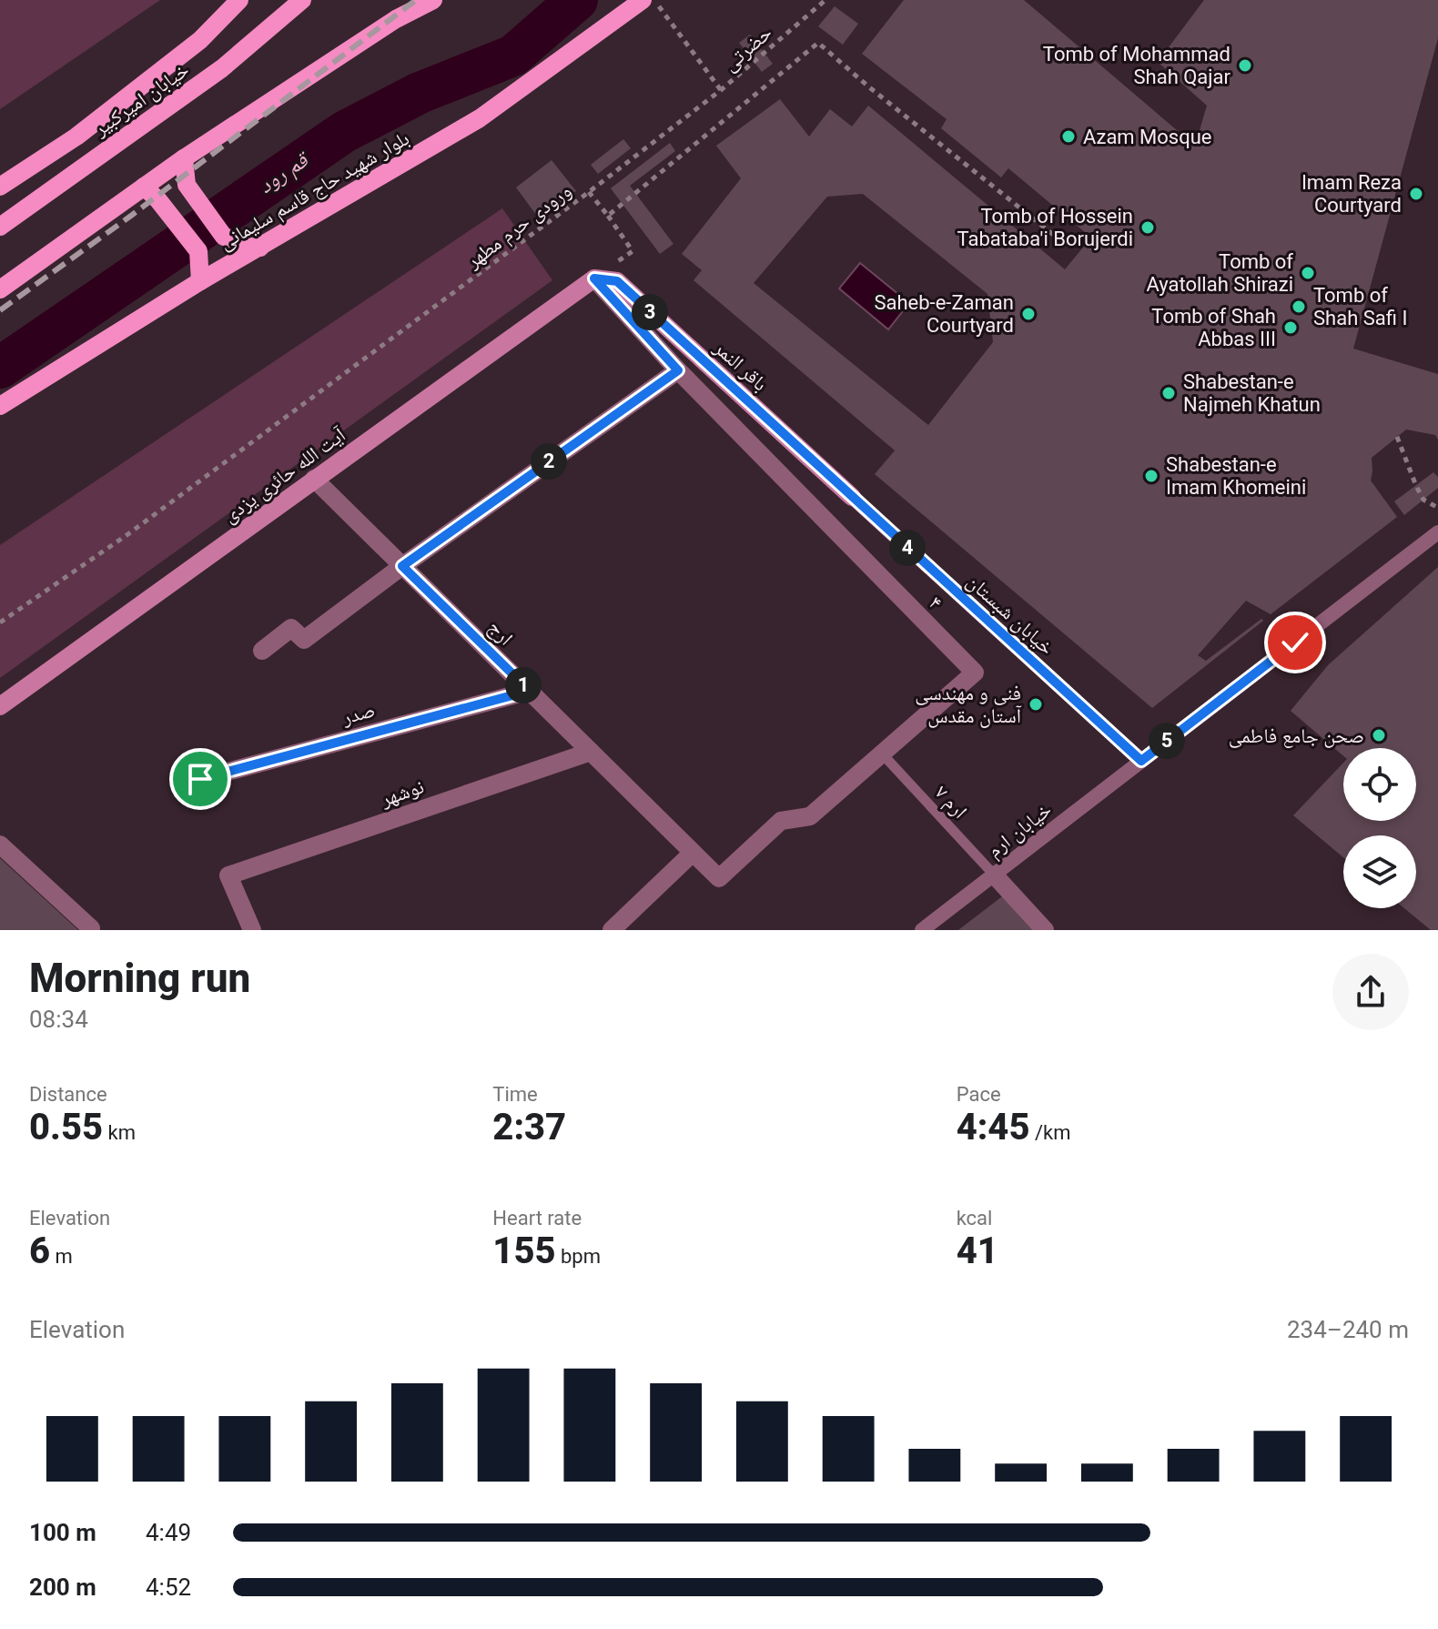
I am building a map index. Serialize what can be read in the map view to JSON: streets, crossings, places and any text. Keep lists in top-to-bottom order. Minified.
{"streets":{"main road":["خیابان امیرکبیر","بلوار شهید حاج قاسم سلیمانی","باقر النمر","آیت الله‌ حائری‌ یزدی"],"street":["۴","خیابان شبستان","ارج","صدر","نوشهر","خیابان ارم"],"lane":["ارم ۷"],"path":["حضرتی","ورودی حرم مطهر"]},"crossings":[["حضرتی","ورودی حرم مطهر"],["ورودی حرم مطهر","باقر النمر"],["ورودی حرم مطهر","آیت الله‌ حائری‌ یزدی"],["ورودی حرم مطهر","۴"],["باقر النمر","آیت الله‌ حائری‌ یزدی"],["باقر النمر","۴"],["باقر النمر","خیابان شبستان"],["آیت الله‌ حائری‌ یزدی","۴"],["آیت الله‌ حائری‌ یزدی","ارج"],["۴","ارج"],["۴","ارم ۷"],["خیابان شبستان","خیابان ارم"],["ارج","صدر"],["ارج","نوشهر"],["ارج","ارم ۷"],["ارم ۷","خیابان ارم"]],"water":["قم رود"],"places":["Tomb of Mohammad Shah Qajar","Azam Mosque","Imam Reza Courtyard","Tomb of Hossein Tabataba'i Borujerdi","Tomb of Ayatollah Shirazi","Tomb of Shah Safi I","Saheb-e-Zaman Courtyard","Tomb of Shah Abbas III","Shabestan-e Najmeh Khatun","Shabestan-e Imam Khomeini","فنی و مهندسی آستان مقدس","صحن جامع فاطمی"],"page":{"pins":["3","2","4","1","5"],"heading":["Morning run","08:34"],"stats":[["Distance","0.55 km"],["Time","2:37"],["Pace","4:45 /km"],["Elevation","6 m"],["Heart rate","155 bpm"],["kcal","41"]],"chart":["Elevation","234–240 m"],"list":[{"name":"100 m","note":"4:49"},{"name":"200 m","note":"4:52"}]}}
